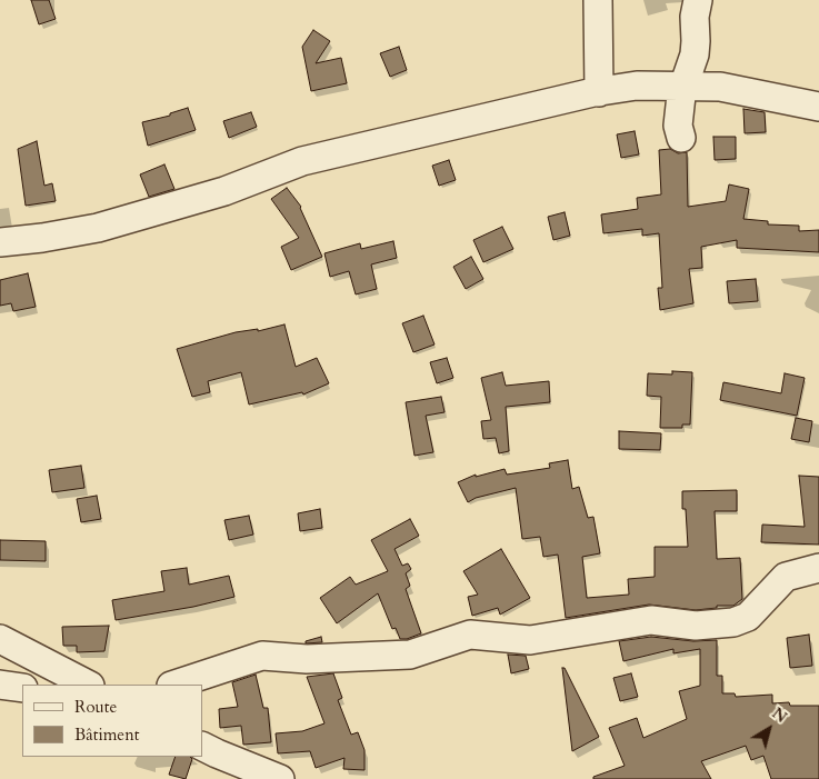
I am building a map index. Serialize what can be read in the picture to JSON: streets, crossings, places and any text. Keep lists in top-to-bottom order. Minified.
{"legend":["Route","Bâtiment"],"north":"top right"}
